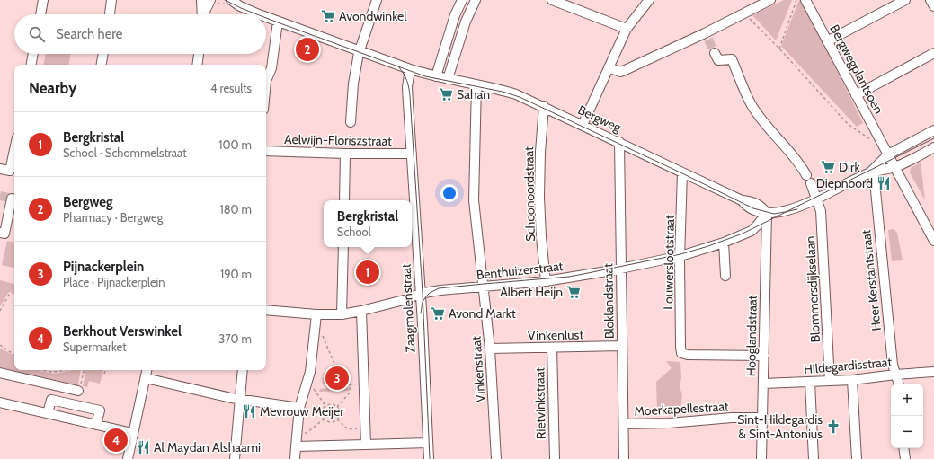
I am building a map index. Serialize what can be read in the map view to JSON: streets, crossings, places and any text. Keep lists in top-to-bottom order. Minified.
{"streets":{"street":["Bergwegplantsoen","Bergweg","Aelwijn-Floriszstraat","Schoonoordstraat","Louwerslootstraat","Benthuizerstraat","Heer Kerstantstraat","Blommersdijkselaan","Bloklandstraat","Zaagmolenstraat","Vinkenlust","Hooglandstraat","Hildegardisstraat","Vinkenstraat","Rietvinkstraat","Moerkapellestraat"]},"crossings":[["Bergwegplantsoen","Bergweg"],["Bergweg","Schoonoordstraat"],["Bergweg","Louwerslootstraat"],["Bergweg","Benthuizerstraat"],["Bergweg","Heer Kerstantstraat"],["Bergweg","Blommersdijkselaan"],["Bergweg","Bloklandstraat"],["Bergweg","Zaagmolenstraat"],["Bergweg","Hooglandstraat"],["Bergweg","Vinkenstraat"],["Aelwijn-Floriszstraat","Zaagmolenstraat"],["Schoonoordstraat","Benthuizerstraat"],["Louwerslootstraat","Benthuizerstraat"],["Louwerslootstraat","Hooglandstraat"],["Benthuizerstraat","Bloklandstraat"],["Benthuizerstraat","Zaagmolenstraat"],["Benthuizerstraat","Hooglandstraat"],["Benthuizerstraat","Vinkenstraat"],["Heer Kerstantstraat","Hildegardisstraat"],["Blommersdijkselaan","Hildegardisstraat"],["Bloklandstraat","Vinkenlust"],["Bloklandstraat","Moerkapellestraat"],["Vinkenlust","Vinkenstraat"],["Vinkenlust","Rietvinkstraat"],["Hooglandstraat","Hildegardisstraat"],["Hooglandstraat","Moerkapellestraat"]],"places":{"supermarket":["Avondwinkel","Sahan","Dirk","Albert Heijn","Avond Markt"],"restaurant":["Diepnoord","Mevrouw Meijer","Al Maydan Alshaami"],"church":["Sint-Hildegardis & Sint-Antonius"]},"page":{"search":"Search here","pins":["2","1","3","4"],"heading":["Nearby","4 results"],"list":[{"mark":"1","name":"Bergkristal","note":"School · Schommelstraat","value":"100 m"},{"mark":"2","name":"Bergweg","note":"Pharmacy · Bergweg","value":"180 m"},{"mark":"3","name":"Pijnackerplein","note":"Place · Pijnackerplein","value":"190 m"},{"mark":"4","name":"Berkhout Verswinkel","note":"Supermarket","value":"370 m"}],"popup":["Bergkristal","School"],"map_buttons":["+","−"]}}
